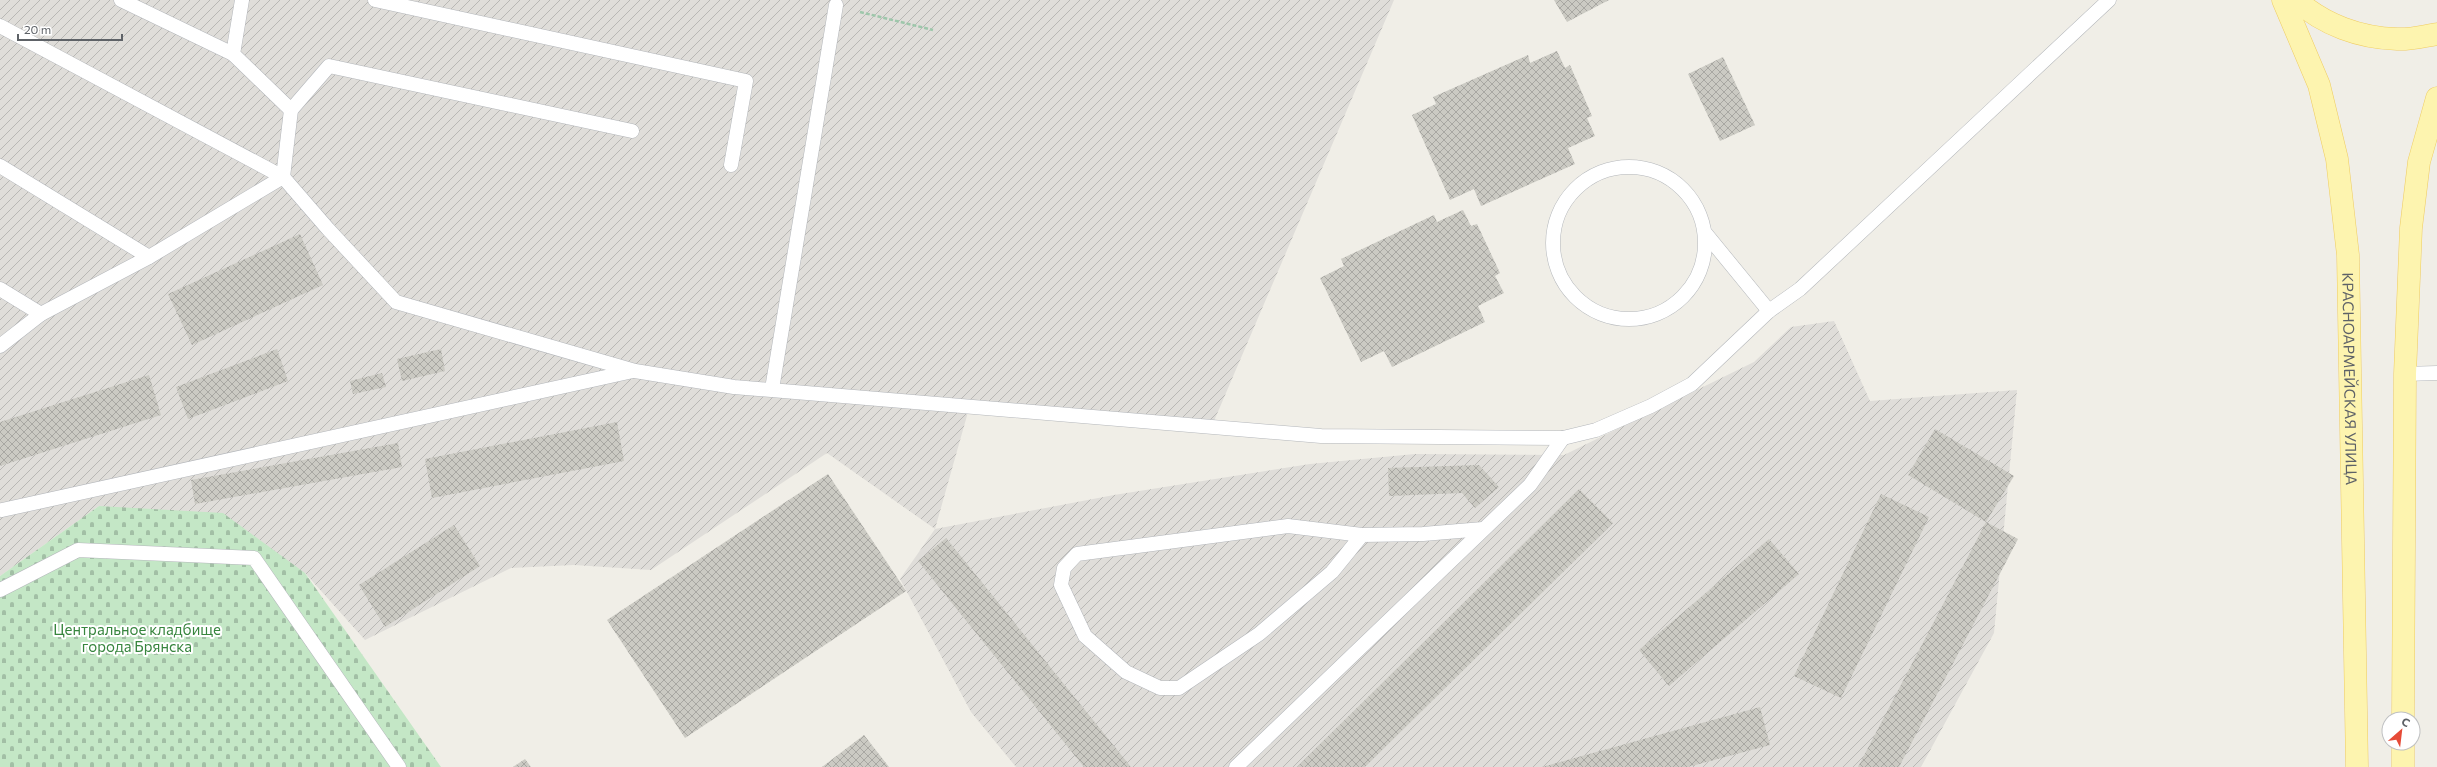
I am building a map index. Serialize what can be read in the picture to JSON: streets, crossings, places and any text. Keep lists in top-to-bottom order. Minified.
{"streets":{"main road":["КРАСНОАРМЕЙСКАЯ УЛИЦА"]},"parks":["Центральное кладбище города Брянска"],"scale_bar":"20 m","north":"top right"}
